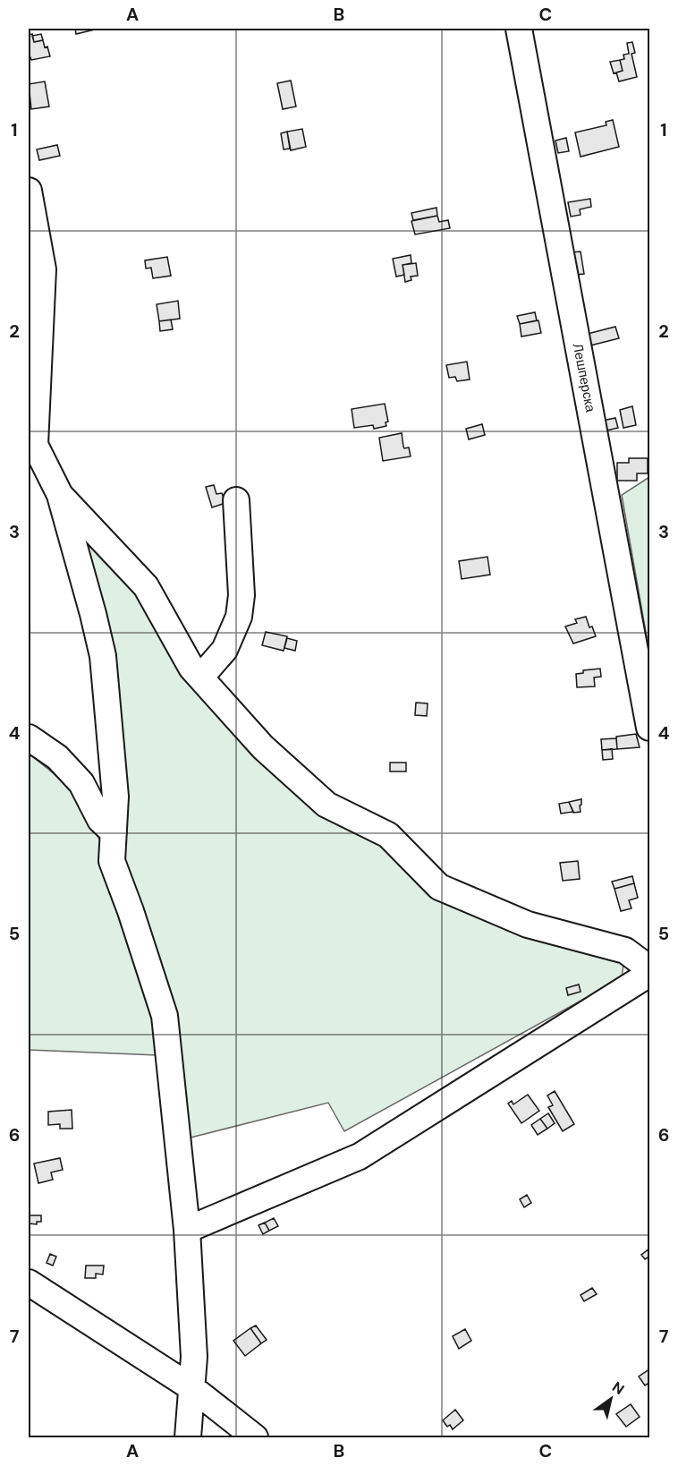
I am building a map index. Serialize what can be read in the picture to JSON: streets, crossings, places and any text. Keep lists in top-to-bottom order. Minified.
{"streets":{"street":["Лешперска"]},"north":"top right","grid":{"columns":["A","B","C"],"rows":["1","2","3","4","5","6","7"]}}
